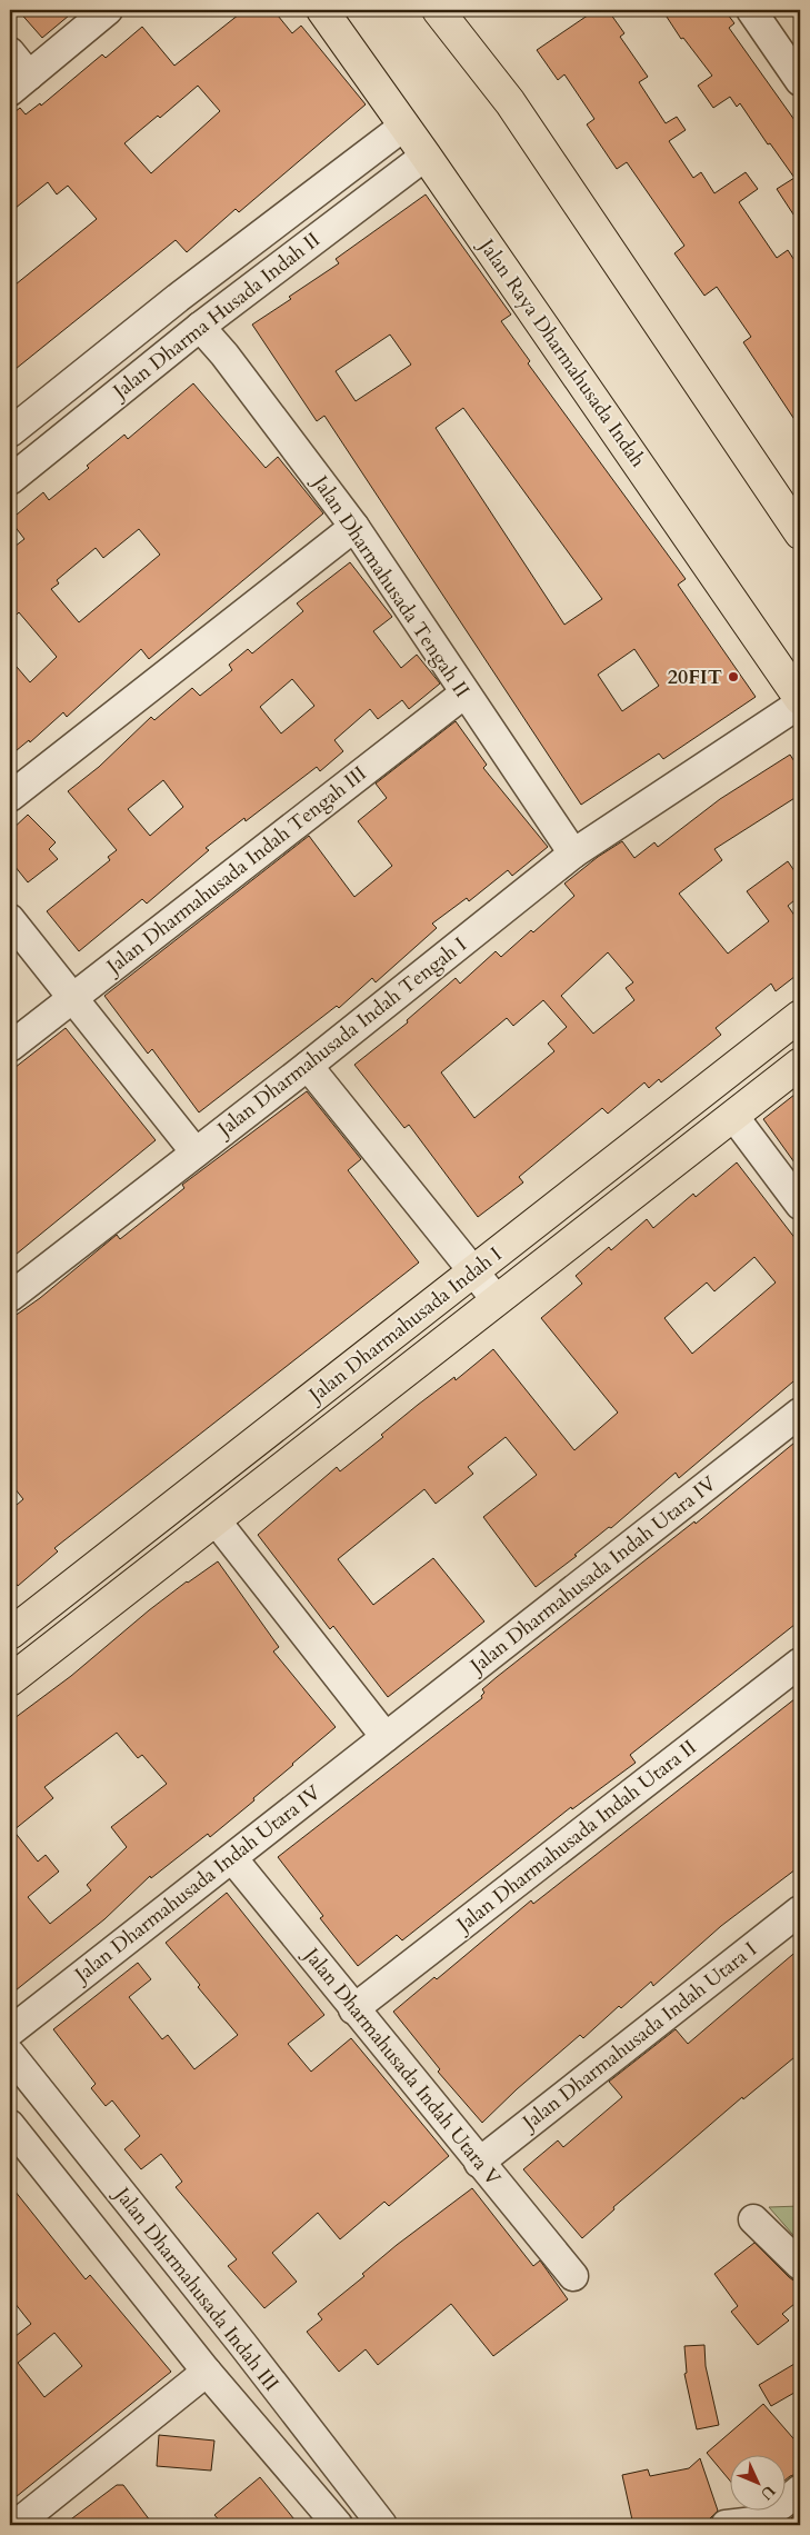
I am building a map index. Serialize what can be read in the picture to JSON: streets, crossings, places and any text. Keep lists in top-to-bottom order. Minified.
{"streets":{"main road":["Jalan Raya Dharmahusada Indah","Jalan Dharmahusada Indah I"],"street":["Jalan Dharma Husada Indah II","Jalan Dharmahusada Tengah II","Jalan Dharmahusada Indah Tengah III","Jalan Dharmahusada Indah Tengah I","Jalan Dharmahusada Indah Utara IV","Jalan Dharmahusada Indah Utara II","Jalan Dharmahusada Indah Utara I","Jalan Dharmahusada Indah Utara V","Jalan Dharmahusada Indah III"]},"crossings":[["Jalan Dharma Husada Indah II","Jalan Raya Dharmahusada Indah"],["Jalan Dharma Husada Indah II","Jalan Dharmahusada Tengah II"],["Jalan Dharmahusada Tengah II","Jalan Dharmahusada Indah Tengah III"],["Jalan Dharmahusada Tengah II","Jalan Dharmahusada Indah Tengah I"],["Jalan Dharmahusada Indah Utara IV","Jalan Dharmahusada Indah Utara V"],["Jalan Dharmahusada Indah Utara II","Jalan Dharmahusada Indah Utara V"],["Jalan Dharmahusada Indah Utara I","Jalan Dharmahusada Indah Utara V"]],"places":["20FIT"],"north":"bottom right"}
